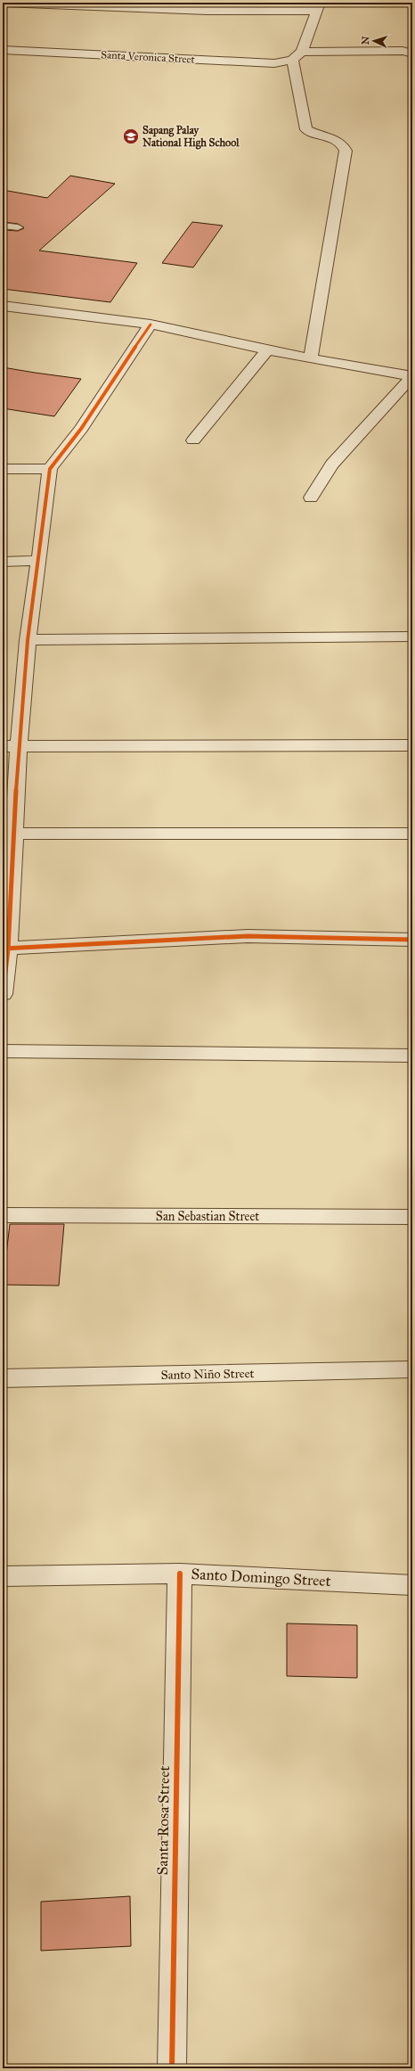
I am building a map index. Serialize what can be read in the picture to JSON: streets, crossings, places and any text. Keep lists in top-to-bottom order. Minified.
{"streets":{"street":["Santa Veronica Street","San Sebastian Street","Santo Niño Street","Santo Domingo Street","Santa Rosa Street"]},"crossings":[["Santo Domingo Street","Santa Rosa Street"]],"places":{"school or university":["Sapang Palay National High School"]},"north":"left"}
